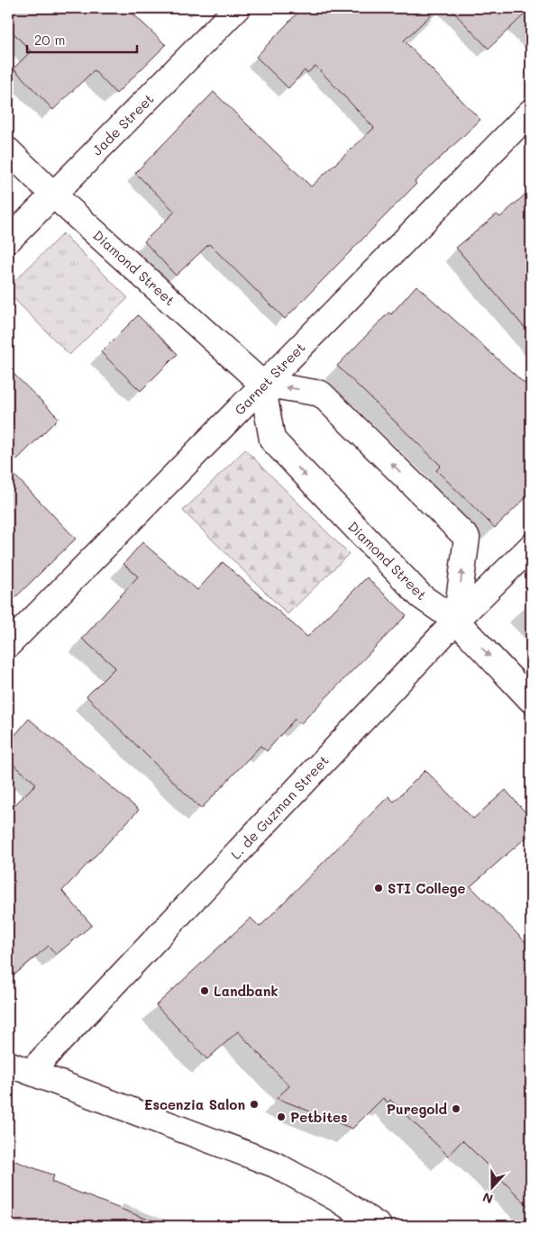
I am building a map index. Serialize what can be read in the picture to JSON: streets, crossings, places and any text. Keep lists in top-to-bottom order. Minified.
{"streets":{"street":["Jade Street","Diamond Street","Garnet Street","L. de Guzman Street"]},"crossings":[["Jade Street","Diamond Street"],["Diamond Street","Garnet Street"],["Diamond Street","L. de Guzman Street"]],"one_way":["Diamond Street"],"places":["STI College","Landbank","Escenzia Salon","Puregold","Petbites"],"scale_bar":"20 m","north":"bottom"}
